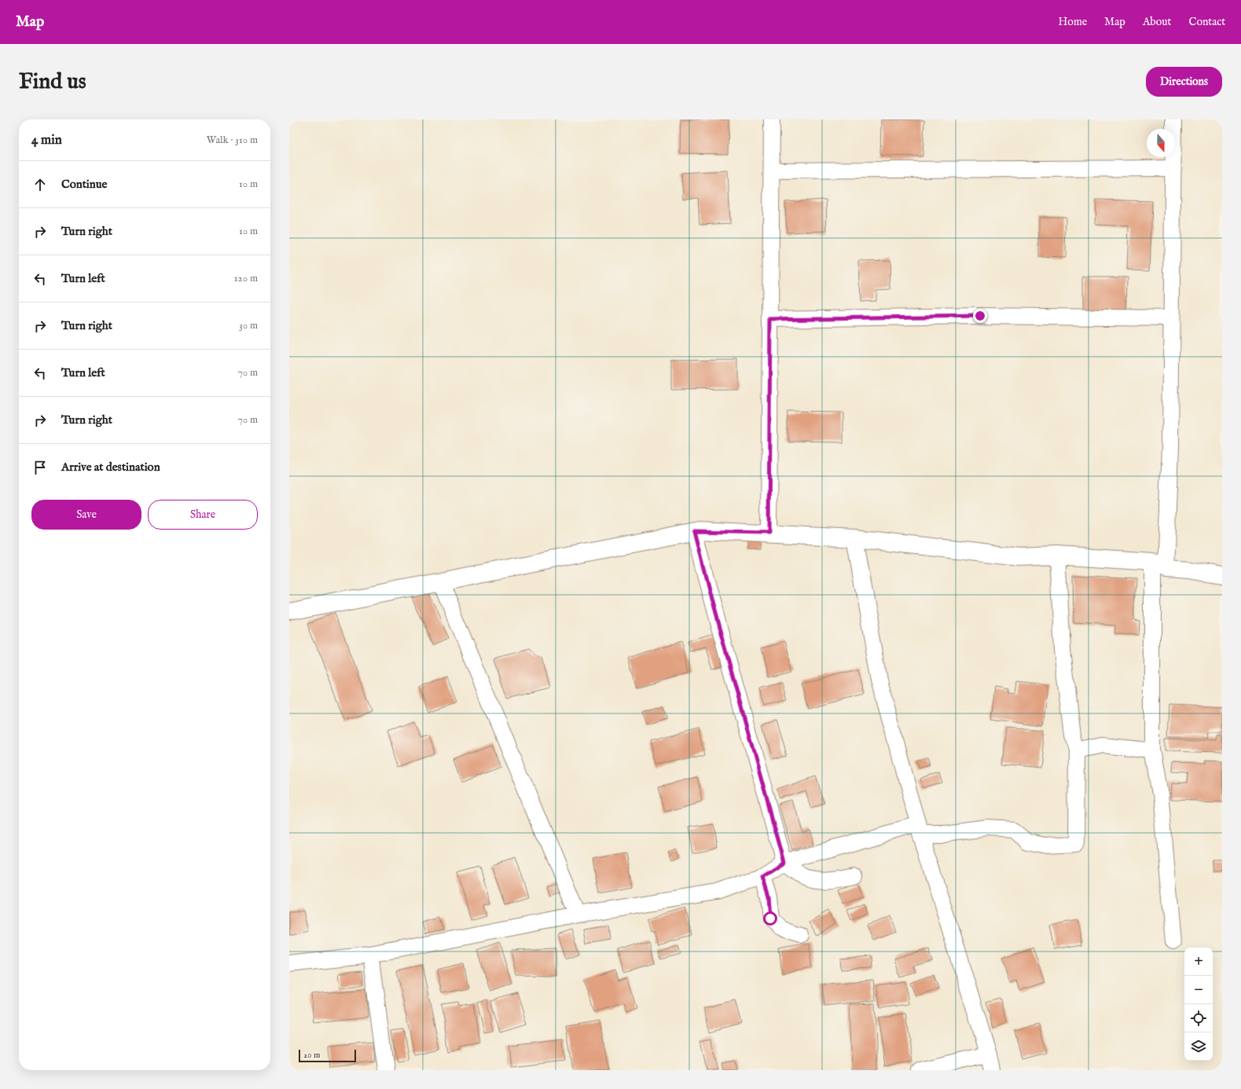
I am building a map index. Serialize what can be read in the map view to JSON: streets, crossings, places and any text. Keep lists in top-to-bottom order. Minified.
{"scale_bar":"20 m","north":"bottom","page":{"header":"Map","nav":["Home","Map","About","Contact"],"buttons":["Directions",["Save","Share"]],"title":"Find us","heading":["4 min","Walk · 310 m"],"list":[["Continue","10 m"],["Turn right","10 m"],["Turn left","120 m"],["Turn right","30 m"],["Turn left","70 m"],["Turn right","70 m"],"Arrive at destination"],"map_buttons":["+","−"],"scale":"20 m"}}
